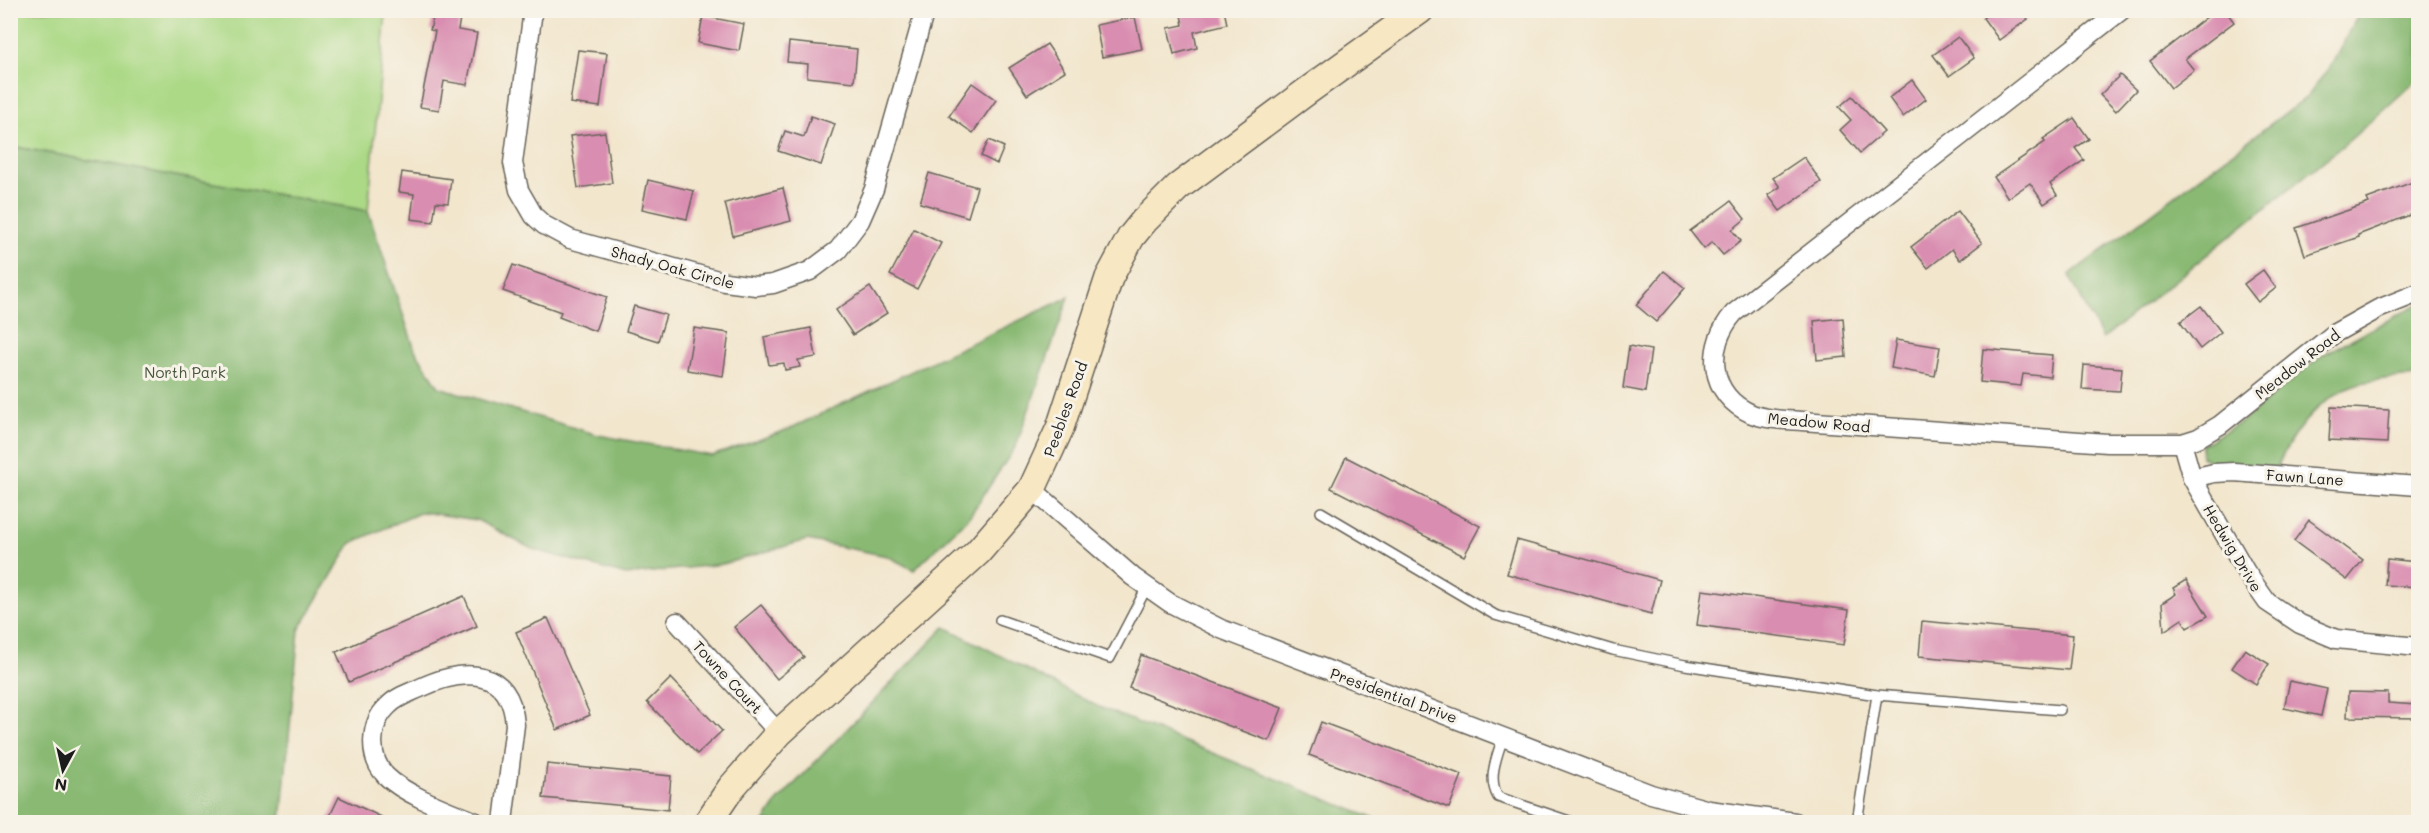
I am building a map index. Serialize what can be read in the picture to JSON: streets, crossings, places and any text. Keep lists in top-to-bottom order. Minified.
{"streets":{"street":["Shady Oak Circle","Meadow Road","Peebles Road","Fawn Lane","Hedwig Drive","Towne Court","Presidential Drive"]},"crossings":[["Meadow Road","Hedwig Drive"],["Peebles Road","Towne Court"],["Peebles Road","Presidential Drive"],["Fawn Lane","Hedwig Drive"]],"parks":["North Park"],"north":"bottom"}
